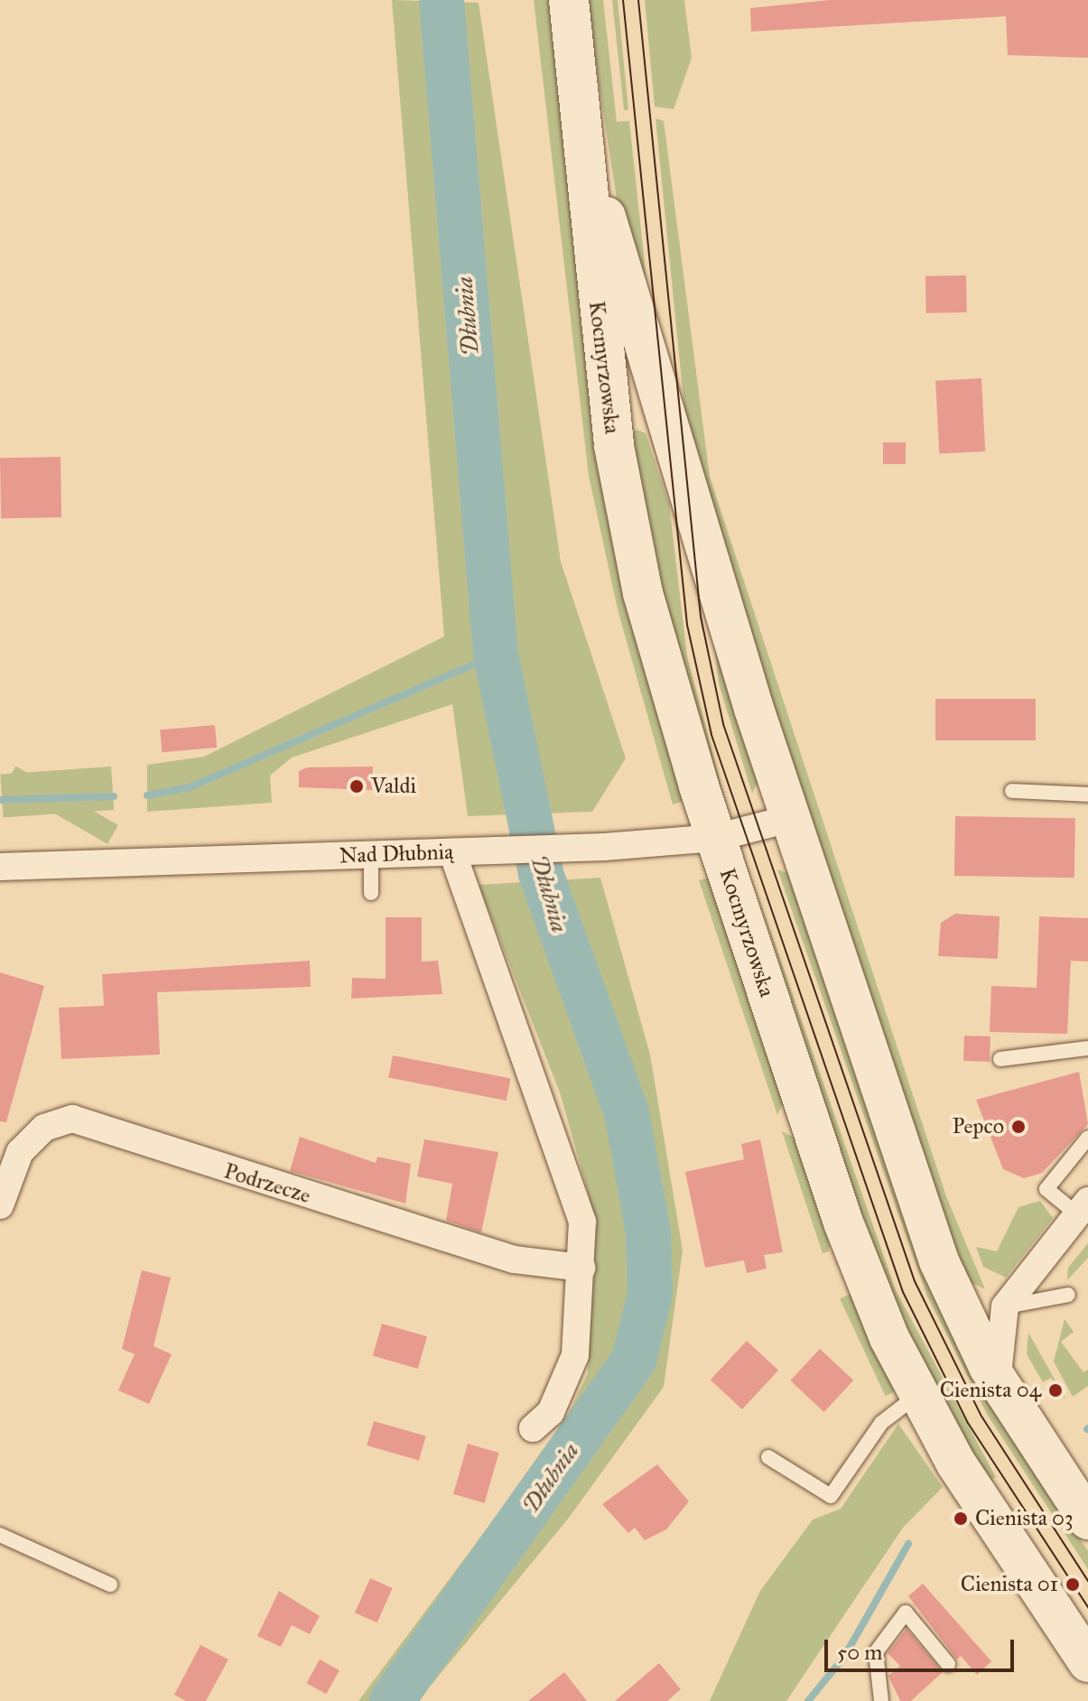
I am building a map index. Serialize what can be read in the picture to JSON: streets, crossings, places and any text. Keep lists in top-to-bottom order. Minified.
{"streets":{"main road":["Kocmyrzowska"],"street":["Nad Dłubnią","Podrzecze"]},"crossings":[["Kocmyrzowska","Nad Dłubnią"]],"water":["Dłubnia"],"places":["Valdi","Pepco","Cienista 04","Cienista 03","Cienista 01"],"scale_bar":"50 m"}
